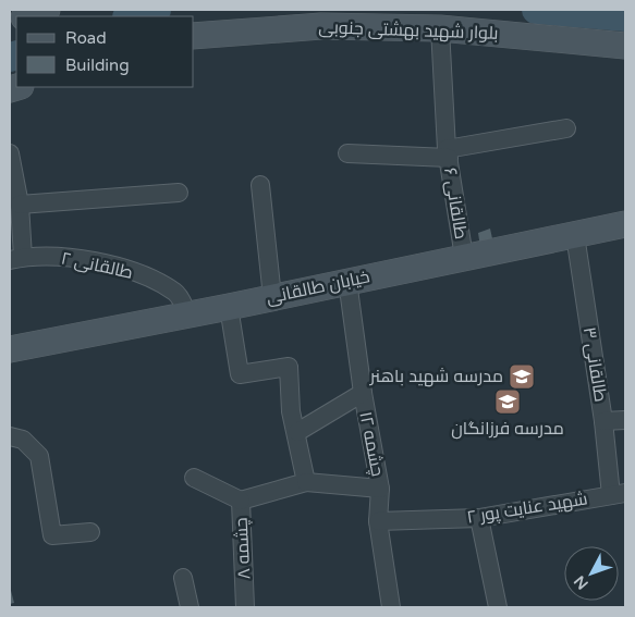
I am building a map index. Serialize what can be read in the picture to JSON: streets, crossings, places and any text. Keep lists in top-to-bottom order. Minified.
{"streets":{"street":["بلوار شهید بهشتی جنوبی","طالقانی ۶","طالقانی ۲","خیابان طالقانی","طالقانی ۳","چشمه ۱۲","شهید عنایت پور ۲","چشمه ۸"]},"crossings":[["بلوار شهید بهشتی جنوبی","طالقانی ۶"],["طالقانی ۶","خیابان طالقانی"],["طالقانی ۲","خیابان طالقانی"],["خیابان طالقانی","طالقانی ۳"],["خیابان طالقانی","چشمه ۱۲"],["طالقانی ۳","شهید عنایت پور ۲"],["چشمه ۱۲","شهید عنایت پور ۲"]],"places":{"school or university":["مدرسه شهید باهنر","مدرسه فرزانگان"]},"legend":["Road","Building"],"north":"bottom left"}
